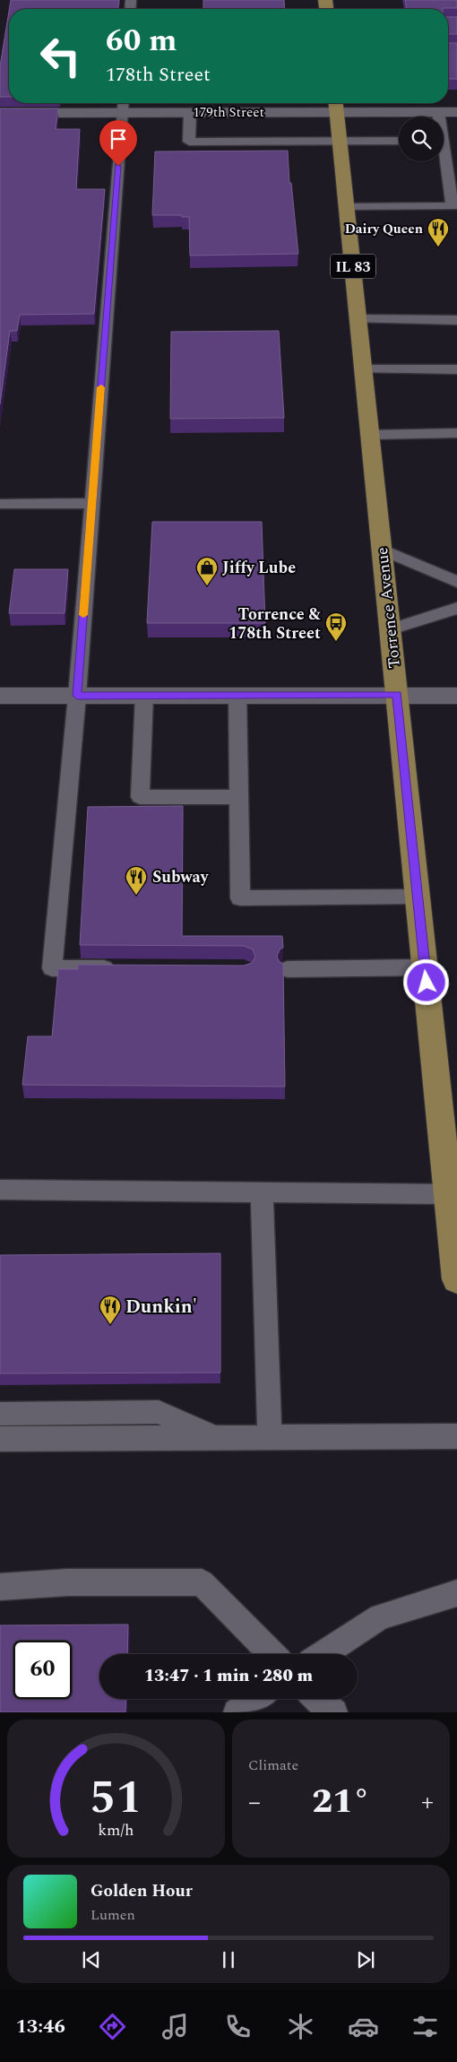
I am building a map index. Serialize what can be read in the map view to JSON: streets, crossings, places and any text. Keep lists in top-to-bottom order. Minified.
{"streets":{"main road":["IL 83","Torrence Avenue"],"street":["179th Street"]},"crossings":[["179th Street","Torrence Avenue"]],"places":{"restaurant":["Dairy Queen","Subway","Dunkin'"],"shop":["Jiffy Lube"],"bus stop":["Torrence & 178th Street"]},"page":{"turn":["60 m","178th Street"],"limit":"60","trip":"13:47 · 1 min · 280 m","tile":"Climate","heat":["−","21°","+"],"song":["Golden Hour","Lumen"],"tabs":"13:46","gauge":["51","km/h"]}}
